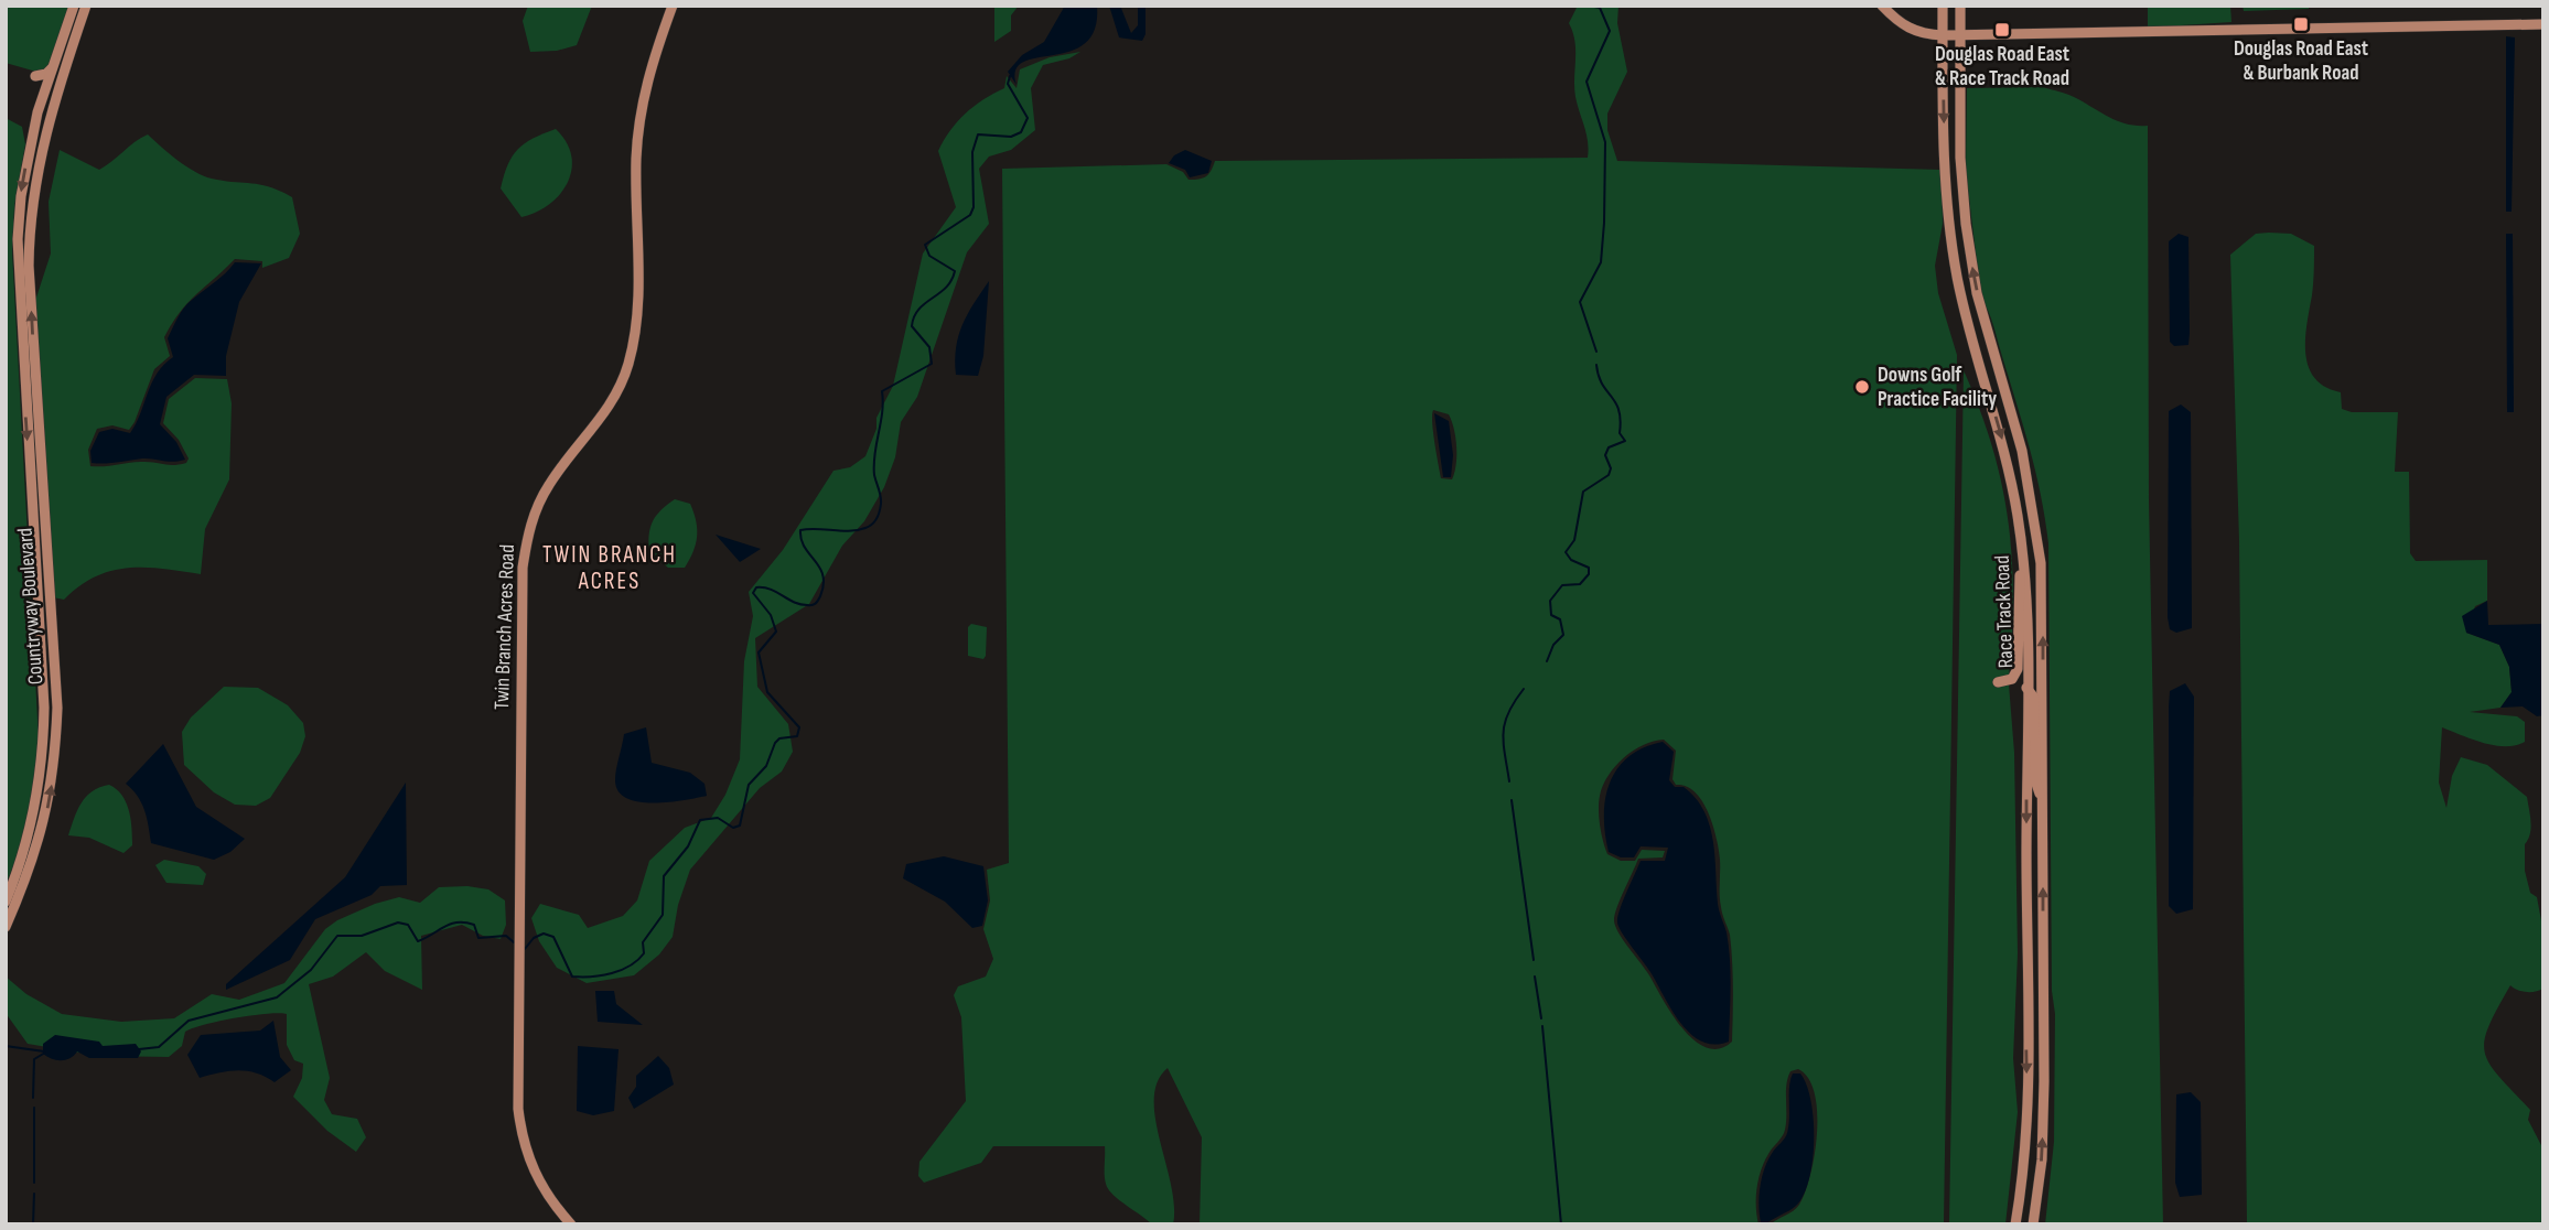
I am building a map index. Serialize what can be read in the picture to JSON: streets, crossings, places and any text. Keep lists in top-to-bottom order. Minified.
{"streets":{"street":["Countryway Boulevard","Race Track Road","Twin Branch Acres Road"]},"districts":["TWIN BRANCH ACRES"],"places":{"transit":["Douglas Road East & Burbank Road","Douglas Road East & Race Track Road"],"other":["Downs Golf Practice Facility"]}}
